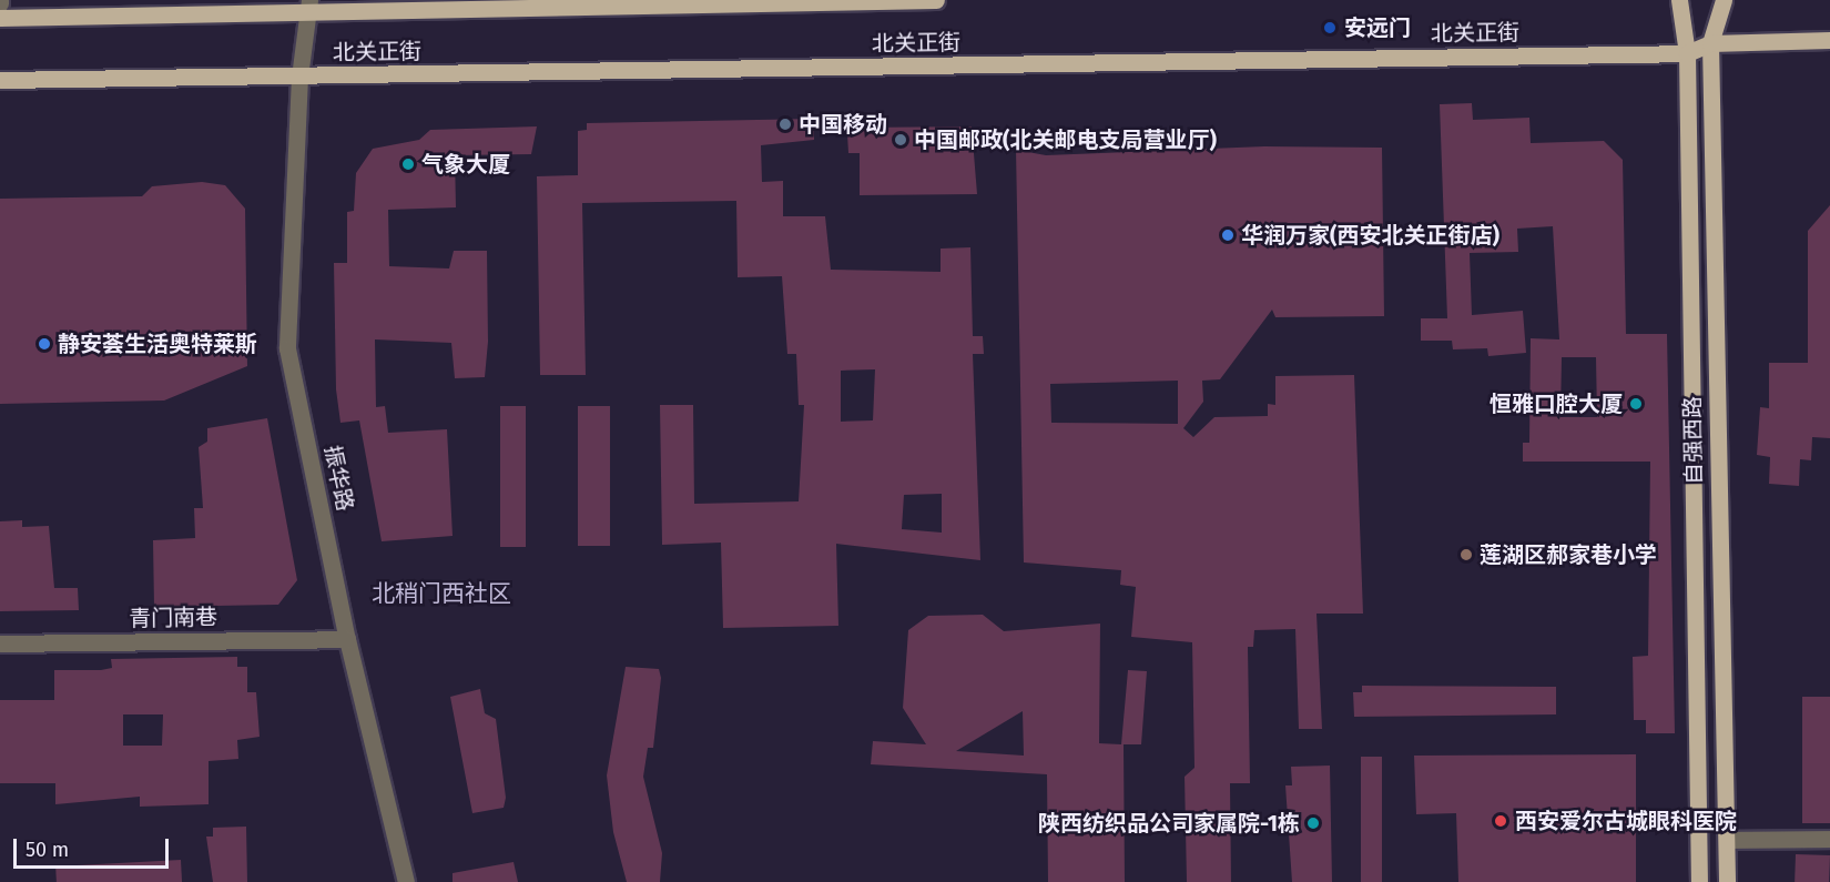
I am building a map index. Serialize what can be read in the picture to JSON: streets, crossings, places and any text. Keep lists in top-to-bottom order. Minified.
{"streets":{"main road":["北关正街","自强西路"],"street":["振华路","青门南巷"]},"crossings":[["北关正街","自强西路"],["北关正街","振华路"],["振华路","青门南巷"]],"districts":["北稍门西社区"],"places":["安远门","中国移动","中国邮政(北关邮电支局营业厅)","气象大厦","华润万家(西安北关正街店)","静安荟生活奥特莱斯","恒雅口腔大厦","莲湖区郝家巷小学","西安爱尔古城眼科医院","陕西纺织品公司家属院-1栋"],"scale_bar":"50 m"}
